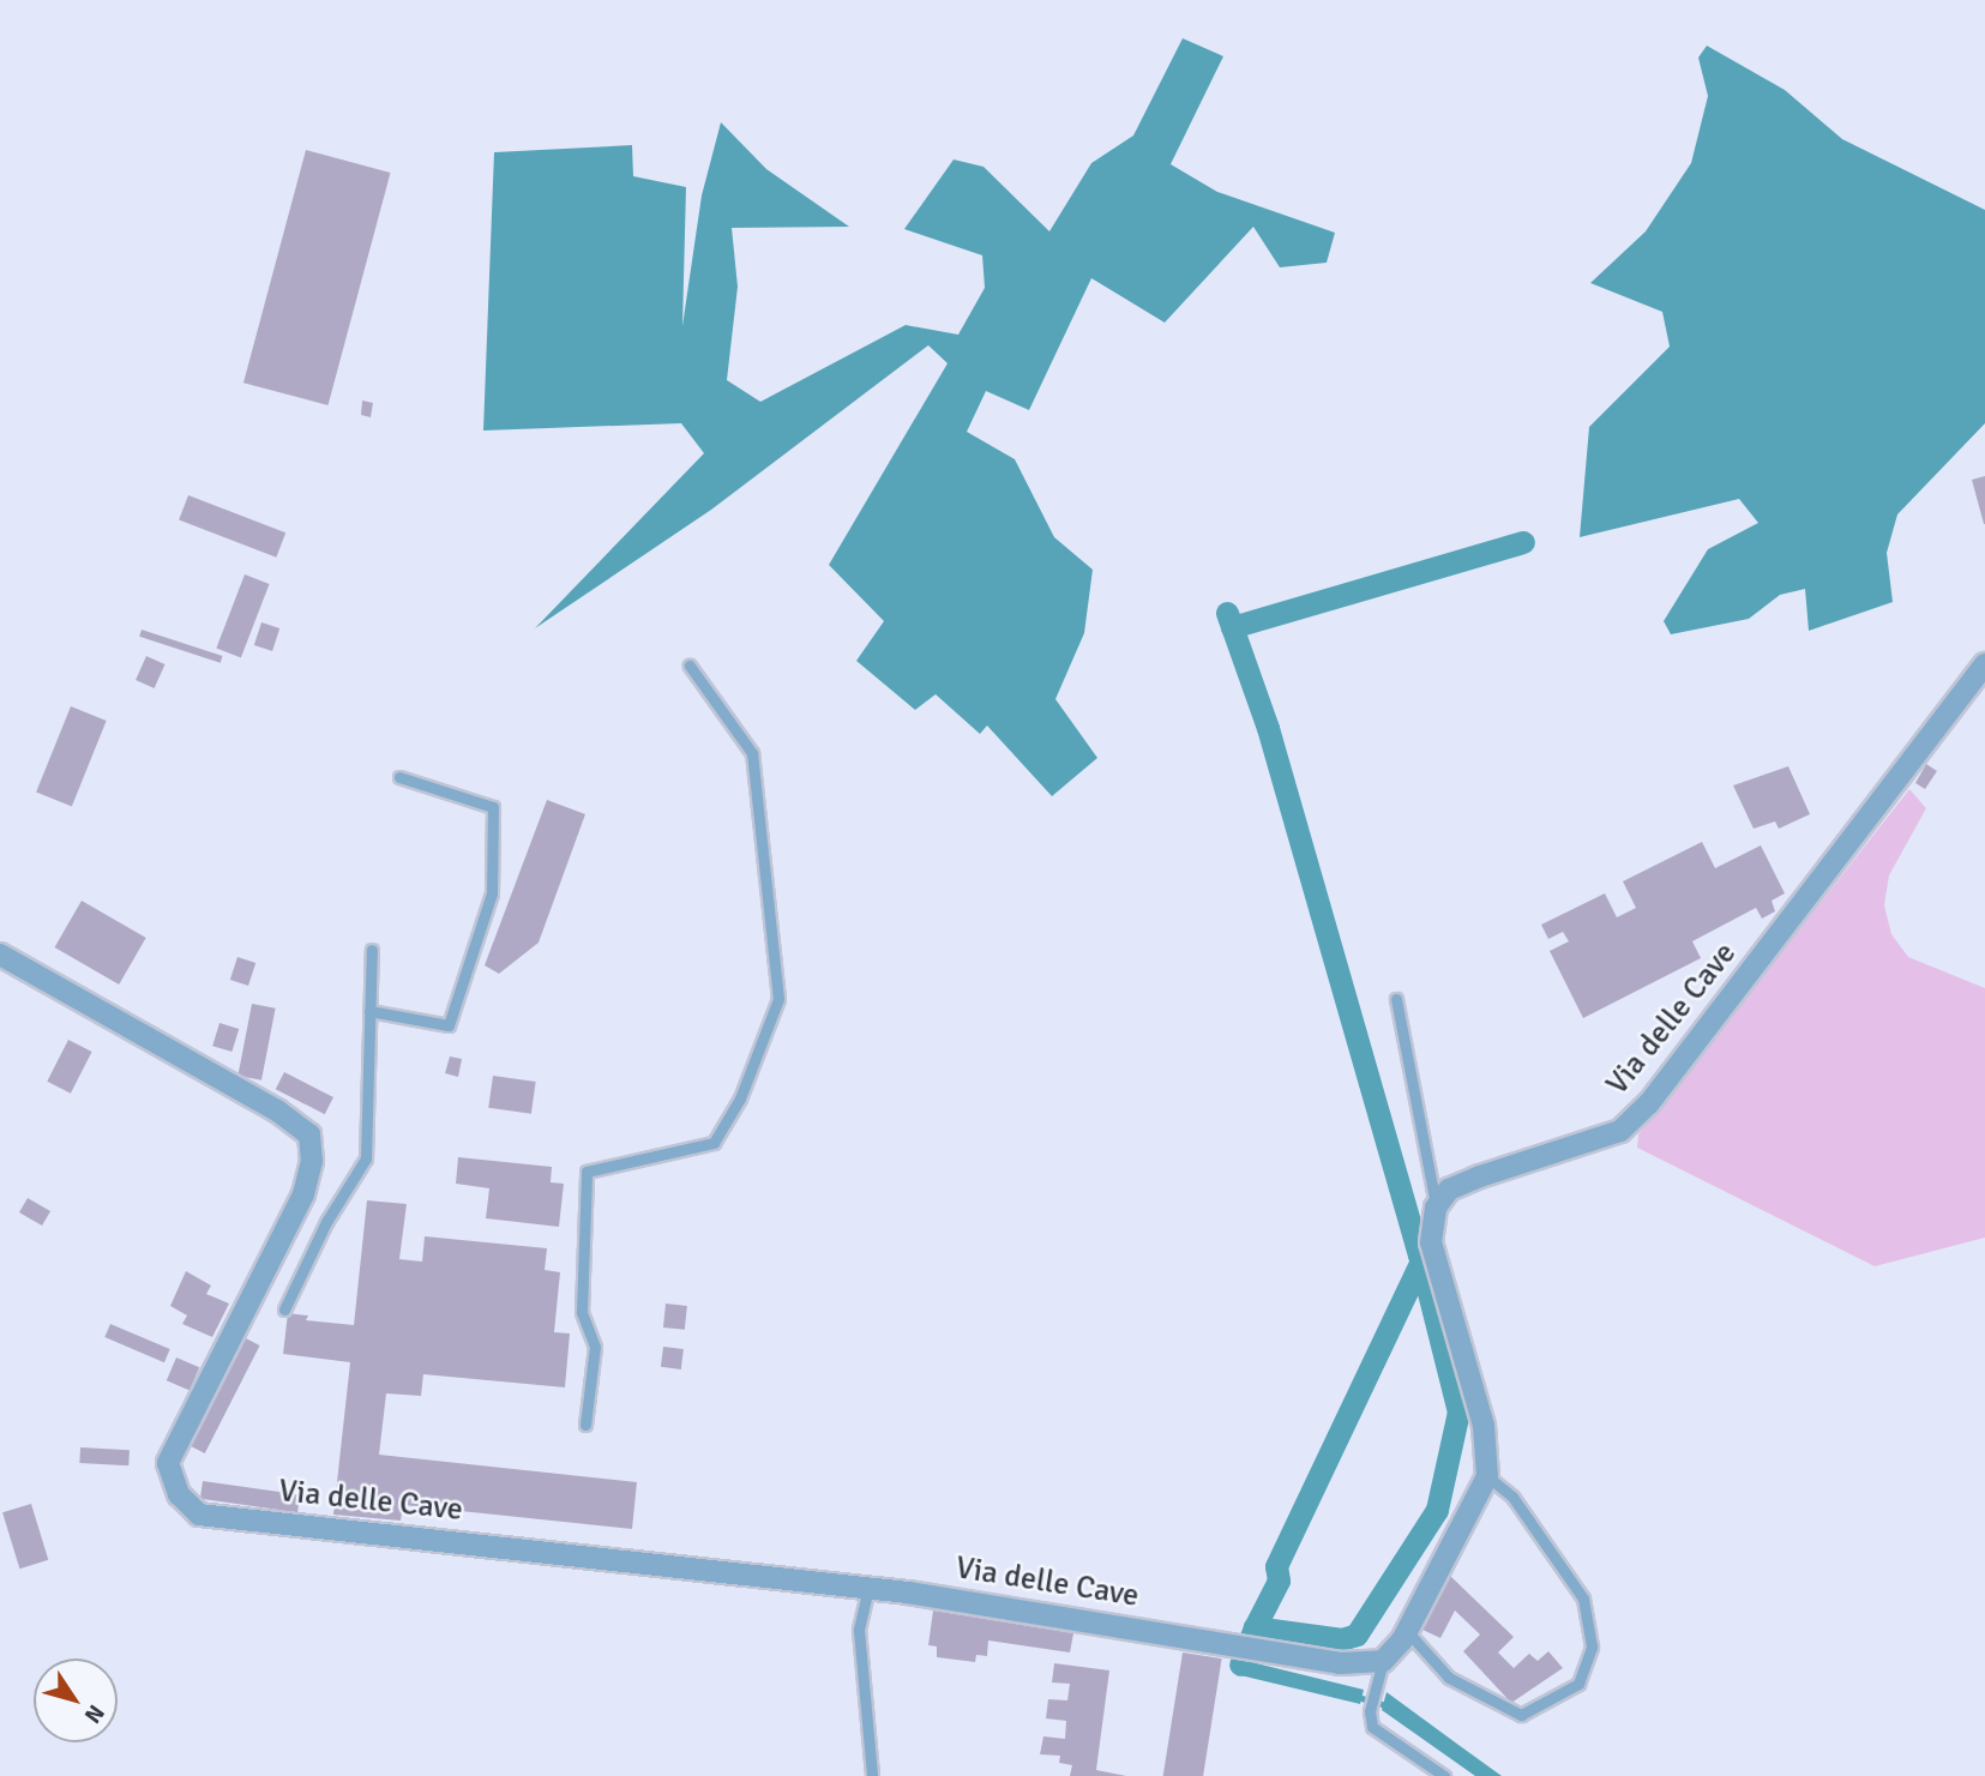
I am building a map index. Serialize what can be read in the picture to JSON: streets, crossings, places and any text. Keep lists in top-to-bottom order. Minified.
{"streets":{"street":["Via delle Cave"]},"north":"bottom right"}
